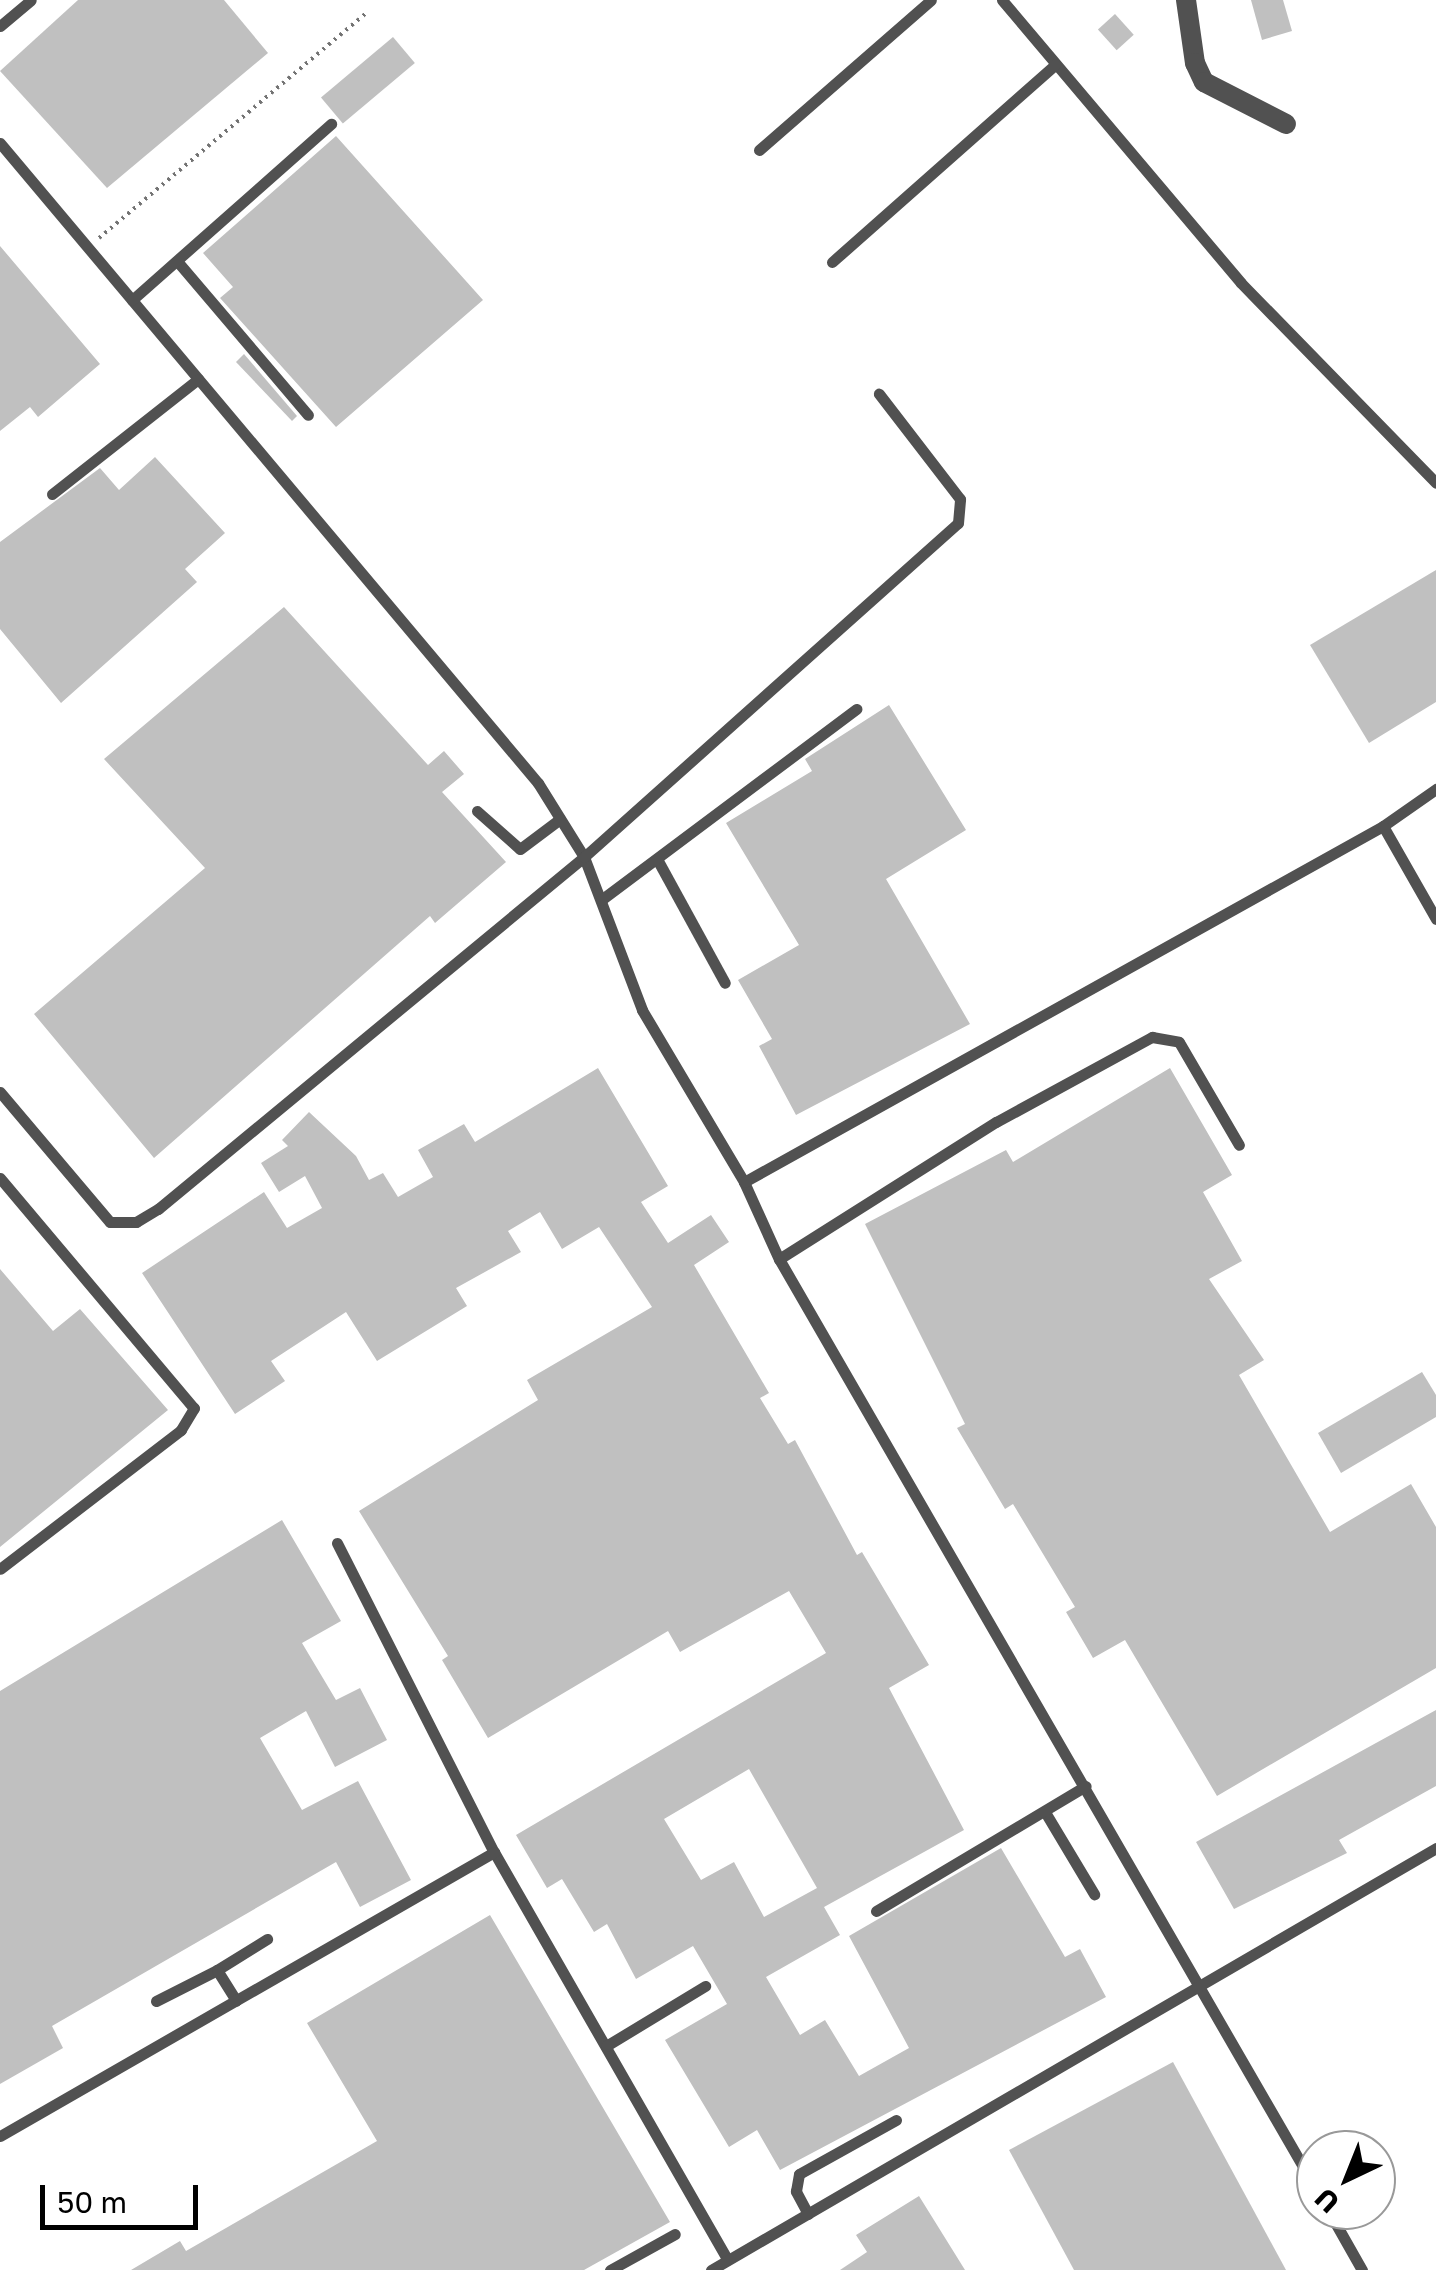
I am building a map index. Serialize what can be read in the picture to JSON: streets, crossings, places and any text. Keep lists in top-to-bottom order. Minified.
{"scale_bar":"50 m","north":"bottom left"}
